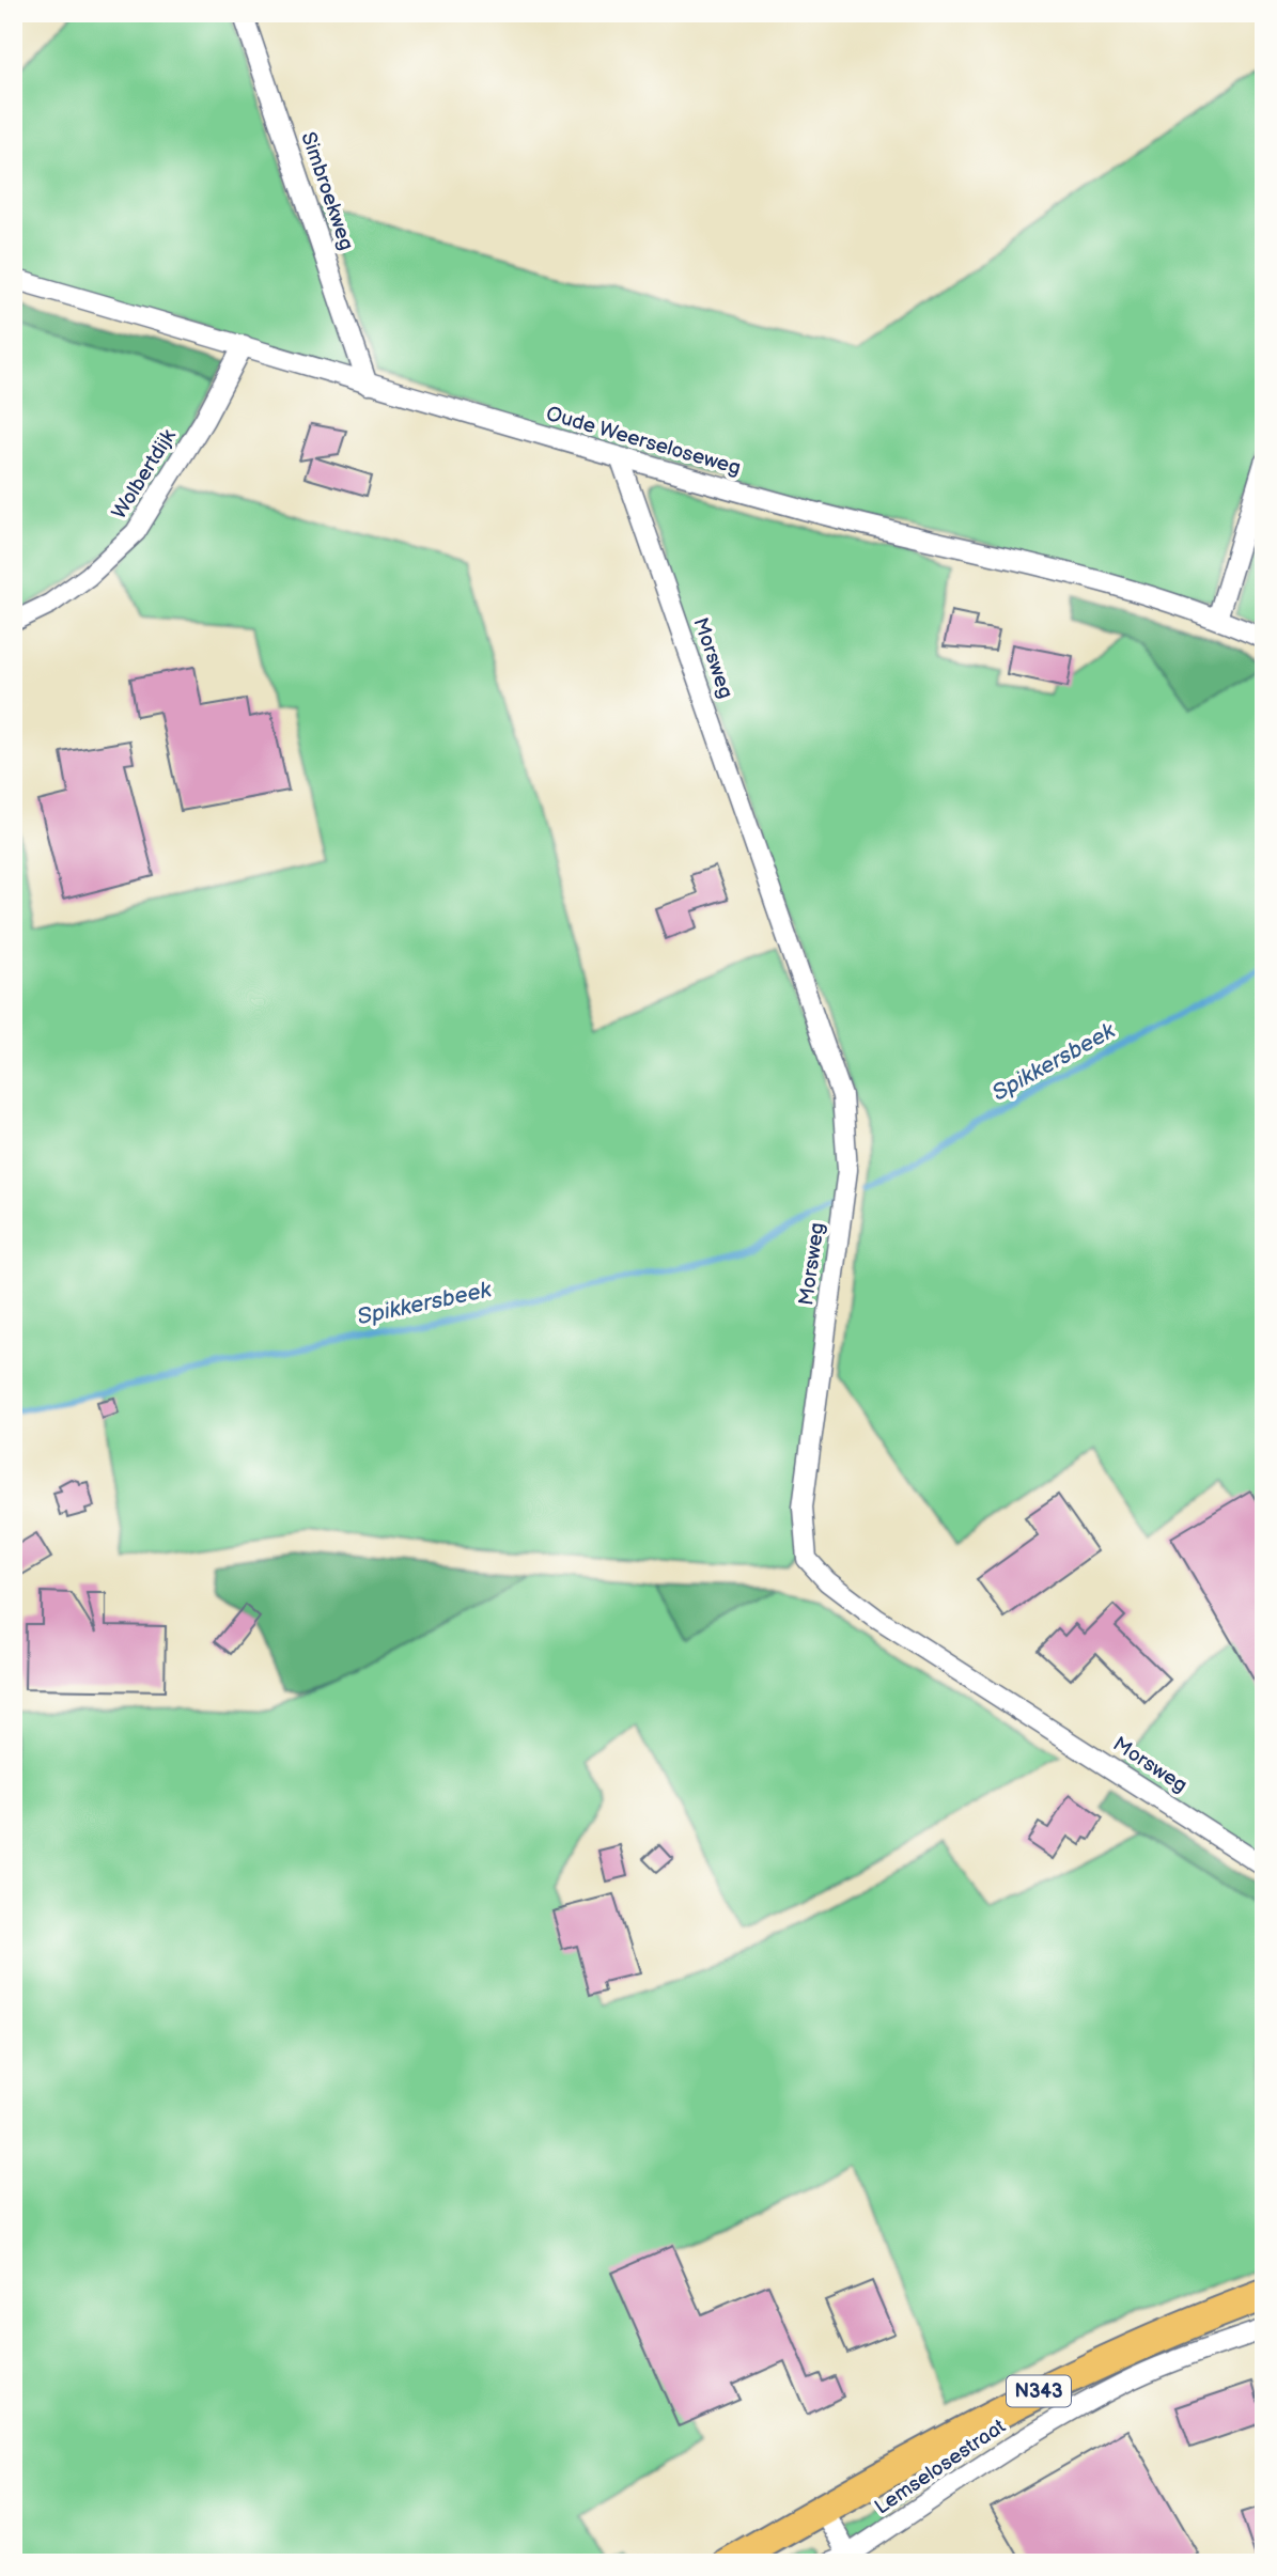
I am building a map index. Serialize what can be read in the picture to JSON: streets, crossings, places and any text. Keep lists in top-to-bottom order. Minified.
{"streets":{"main road":["N343"],"street":["Simbroekweg","Oude Weerseloseweg","Wolbertdijk","Morsweg","Lemselosestraat"]},"crossings":[["Simbroekweg","Oude Weerseloseweg"],["Oude Weerseloseweg","Wolbertdijk"],["Oude Weerseloseweg","Morsweg"]],"water":["Spikkersbeek"]}
